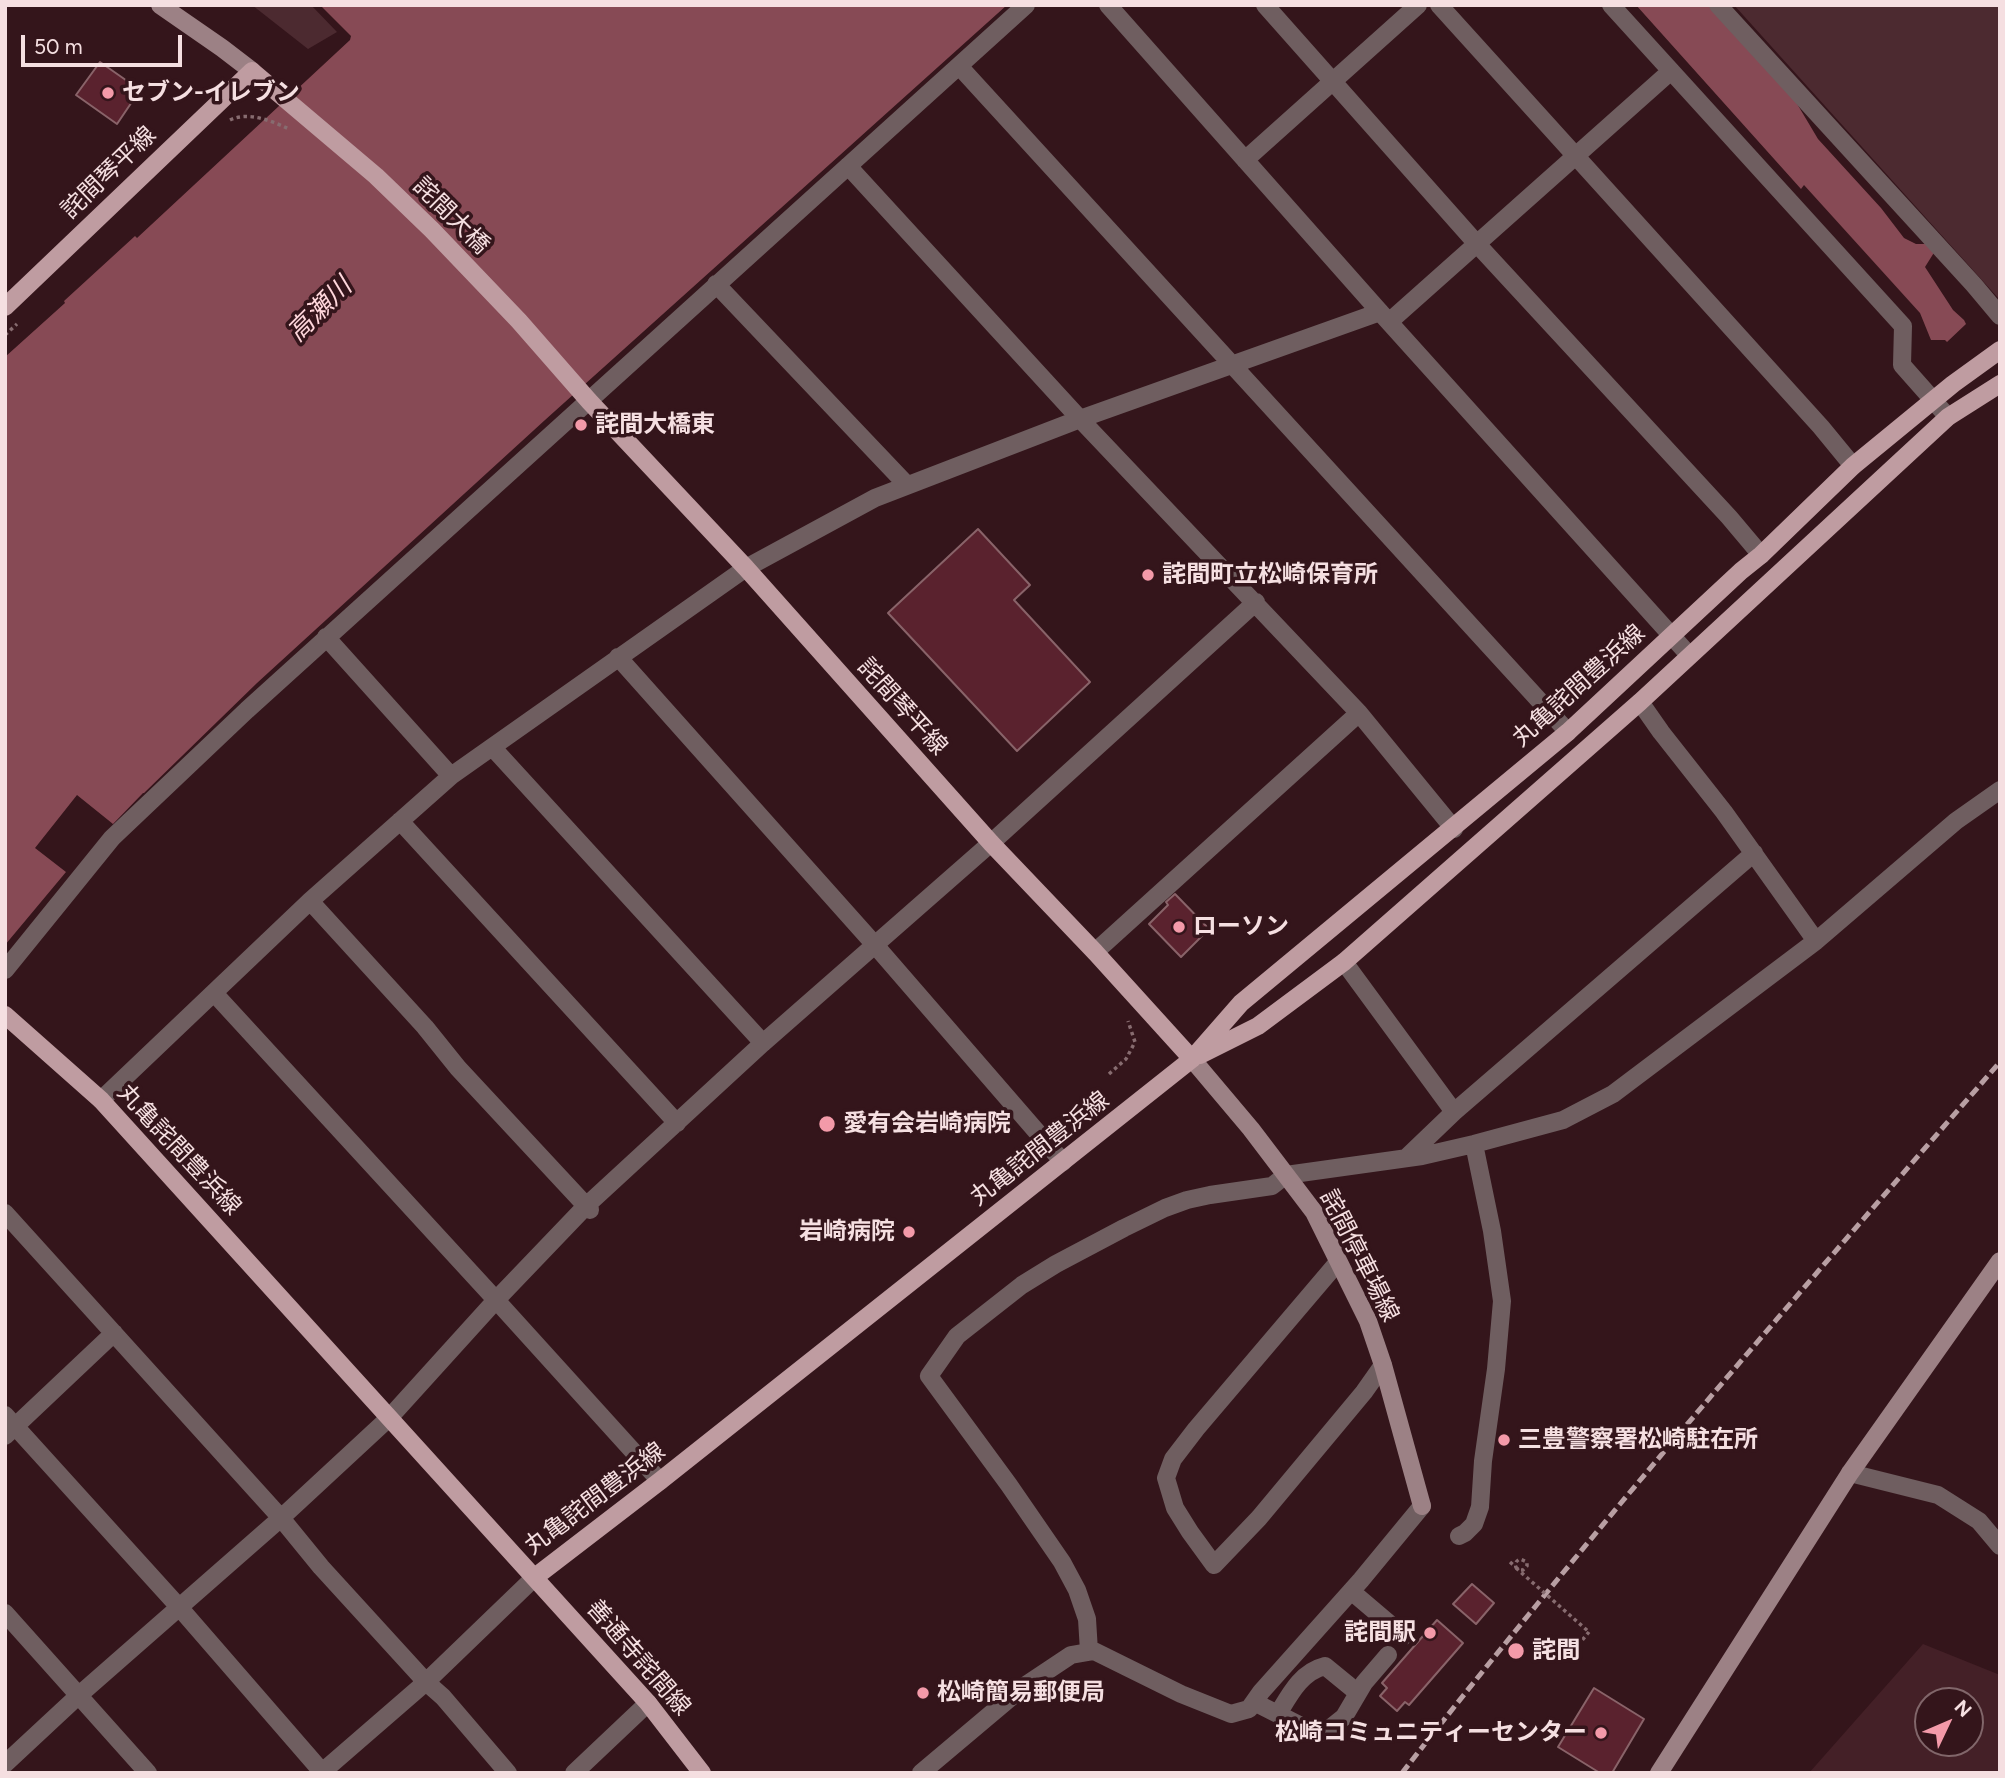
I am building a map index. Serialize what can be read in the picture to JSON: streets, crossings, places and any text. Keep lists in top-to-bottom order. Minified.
{"streets":{"main road":["詫間琴平線","詫間大橋","丸亀詫間豊浜線","詫間停車場線","善通寺詫間線"]},"crossings":[["詫間琴平線","詫間大橋"],["詫間琴平線","丸亀詫間豊浜線"],["詫間琴平線","詫間停車場線"],["丸亀詫間豊浜線","詫間停車場線"],["丸亀詫間豊浜線","善通寺詫間線"]],"water":["高瀬川"],"places":["セブン-イレブン","詫間大橋東","詫間町立松崎保育所","ローソン","愛有会岩崎病院","岩崎病院","三豊警察署松崎駐在所","詫間駅","詫間","松崎簡易郵便局","松崎コミュニティーセンター"],"scale_bar":"50 m","north":"top right"}
